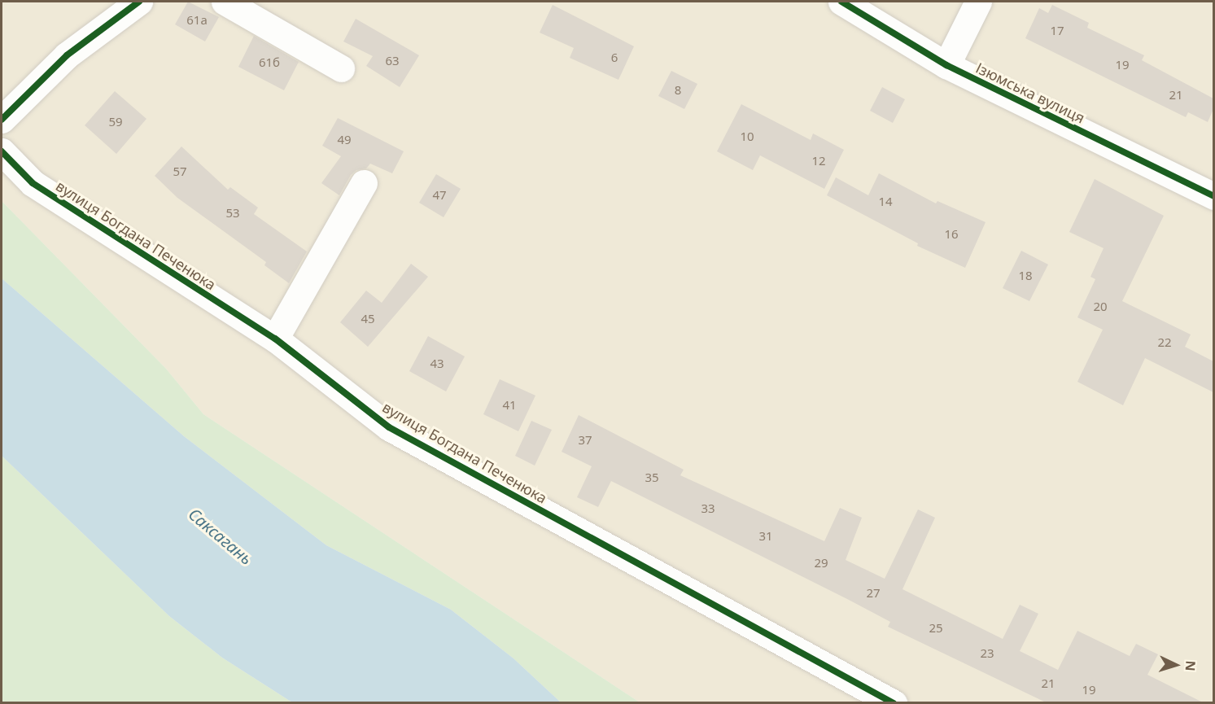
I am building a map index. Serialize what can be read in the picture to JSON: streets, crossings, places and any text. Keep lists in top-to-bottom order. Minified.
{"streets":{"street":["Ізюмська вулиця","вулиця Богдана Печенюка"]},"water":["Саксагань"],"house_numbers":["61а","17","6","63","61б","19","8","21","59","10","49","12","57","47","14","53","16","18","20","45","22","43","41","37","35","33","31","29","27","25","23","21","19"],"north":"right"}
